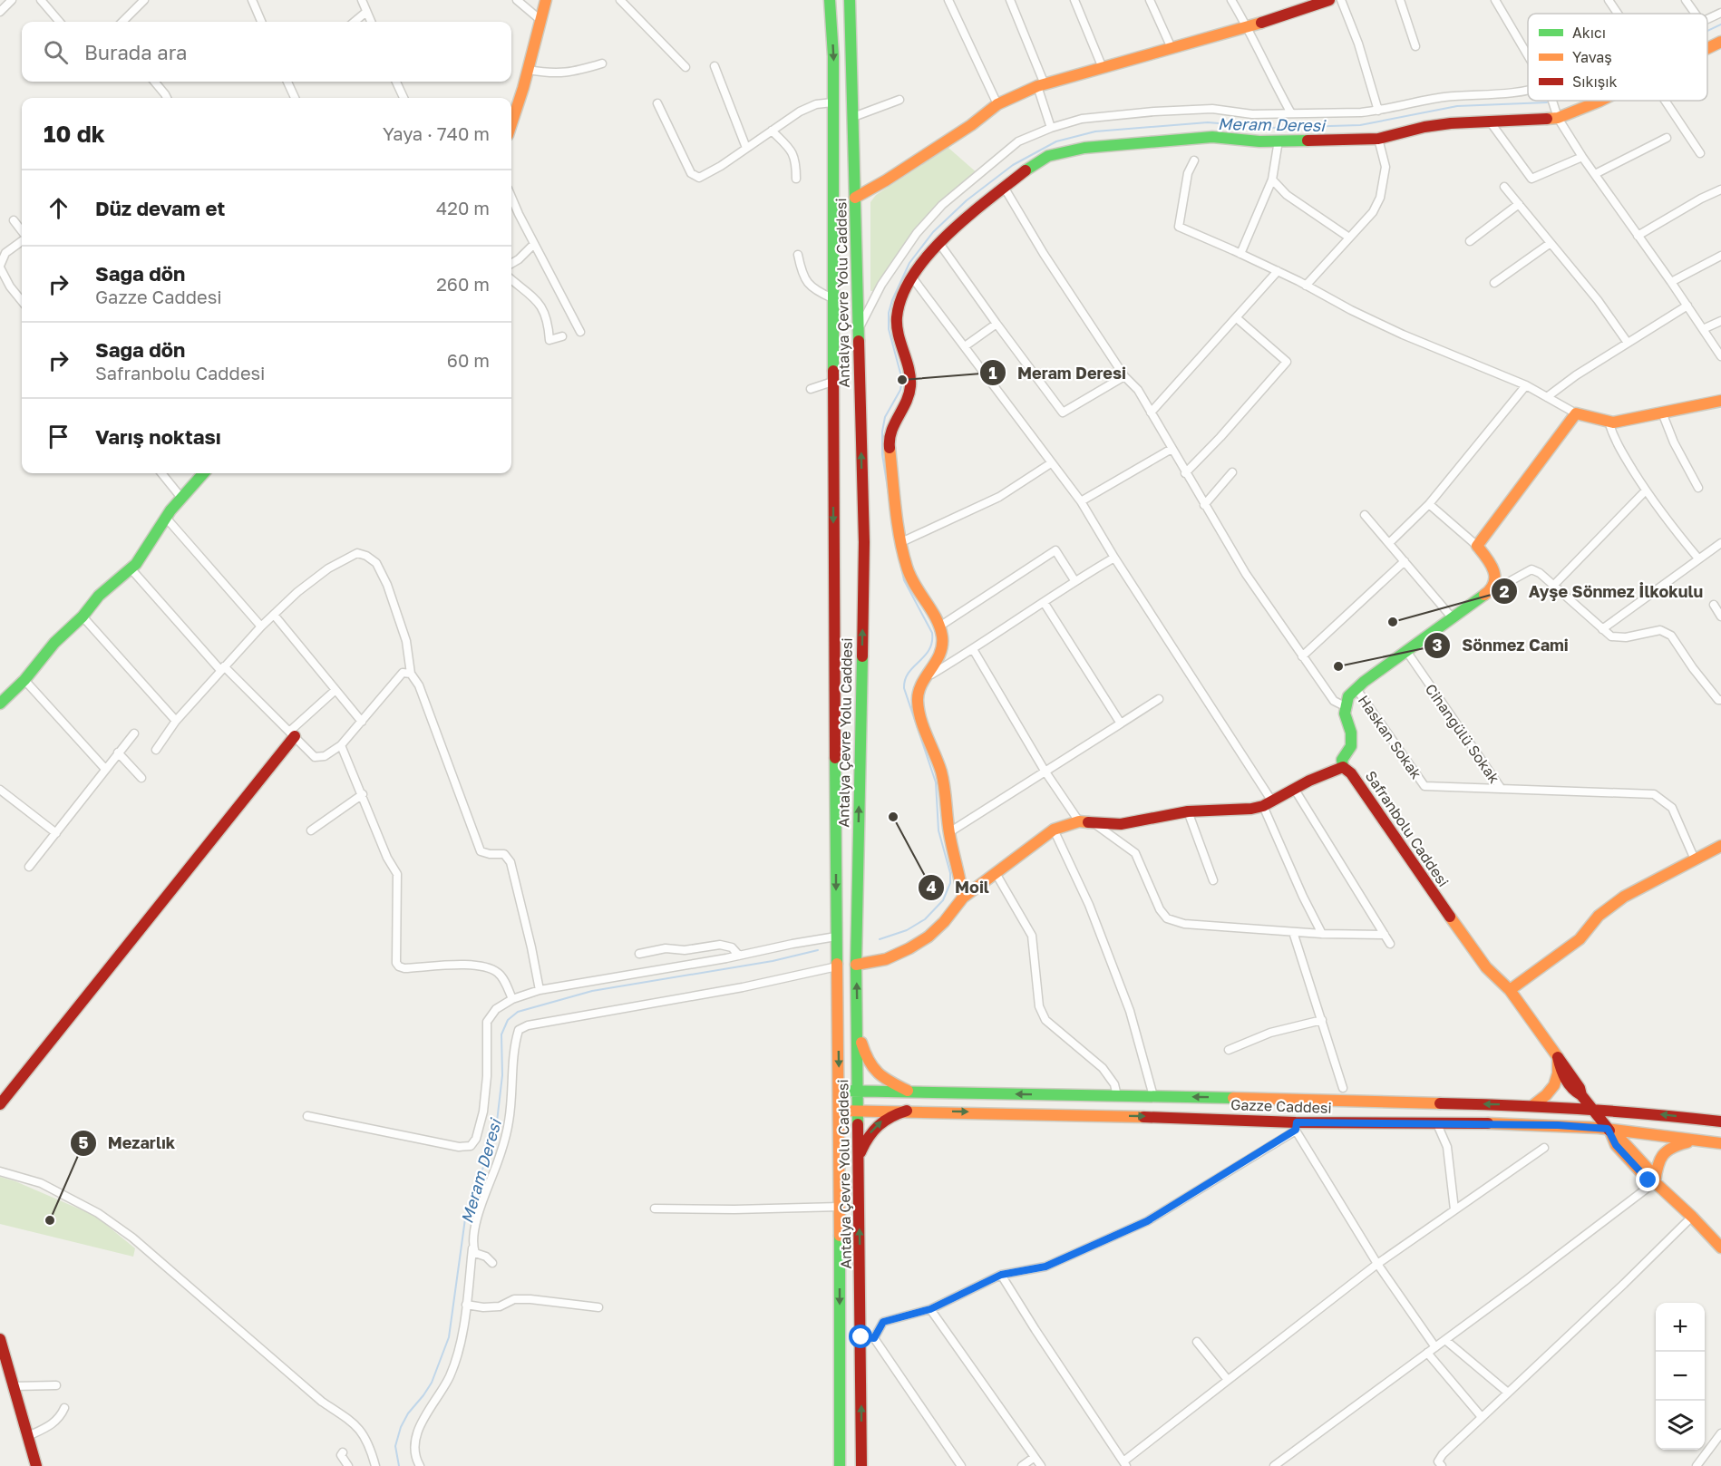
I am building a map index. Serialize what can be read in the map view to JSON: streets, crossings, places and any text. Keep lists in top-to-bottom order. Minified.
{"streets":{"main road":["Antalya Çevre Yolu Caddesi","Safranbolu Caddesi","Gazze Caddesi"],"street":["Cihangülü Sokak","Haskan Sokak"]},"crossings":[["Antalya Çevre Yolu Caddesi","Safranbolu Caddesi"],["Antalya Çevre Yolu Caddesi","Gazze Caddesi"],["Cihangülü Sokak","Haskan Sokak"],["Safranbolu Caddesi","Gazze Caddesi"]],"water":["Meram Deresi"],"places":["Meram Deresi","Ayşe Sönmez İlkokulu","Sönmez Cami","Moil","Mezarlık"],"legend":["Akıcı","Yavaş","Sıkışık"],"page":{"search":"Burada ara","heading":["10 dk","Yaya · 740 m"],"list":[["Düz devam et","420 m"],["Sağa dön","Gazze Caddesi","260 m"],["Sağa dön","Safranbolu Caddesi","60 m"],"Varış noktası"],"map_buttons":["+","−"]}}
